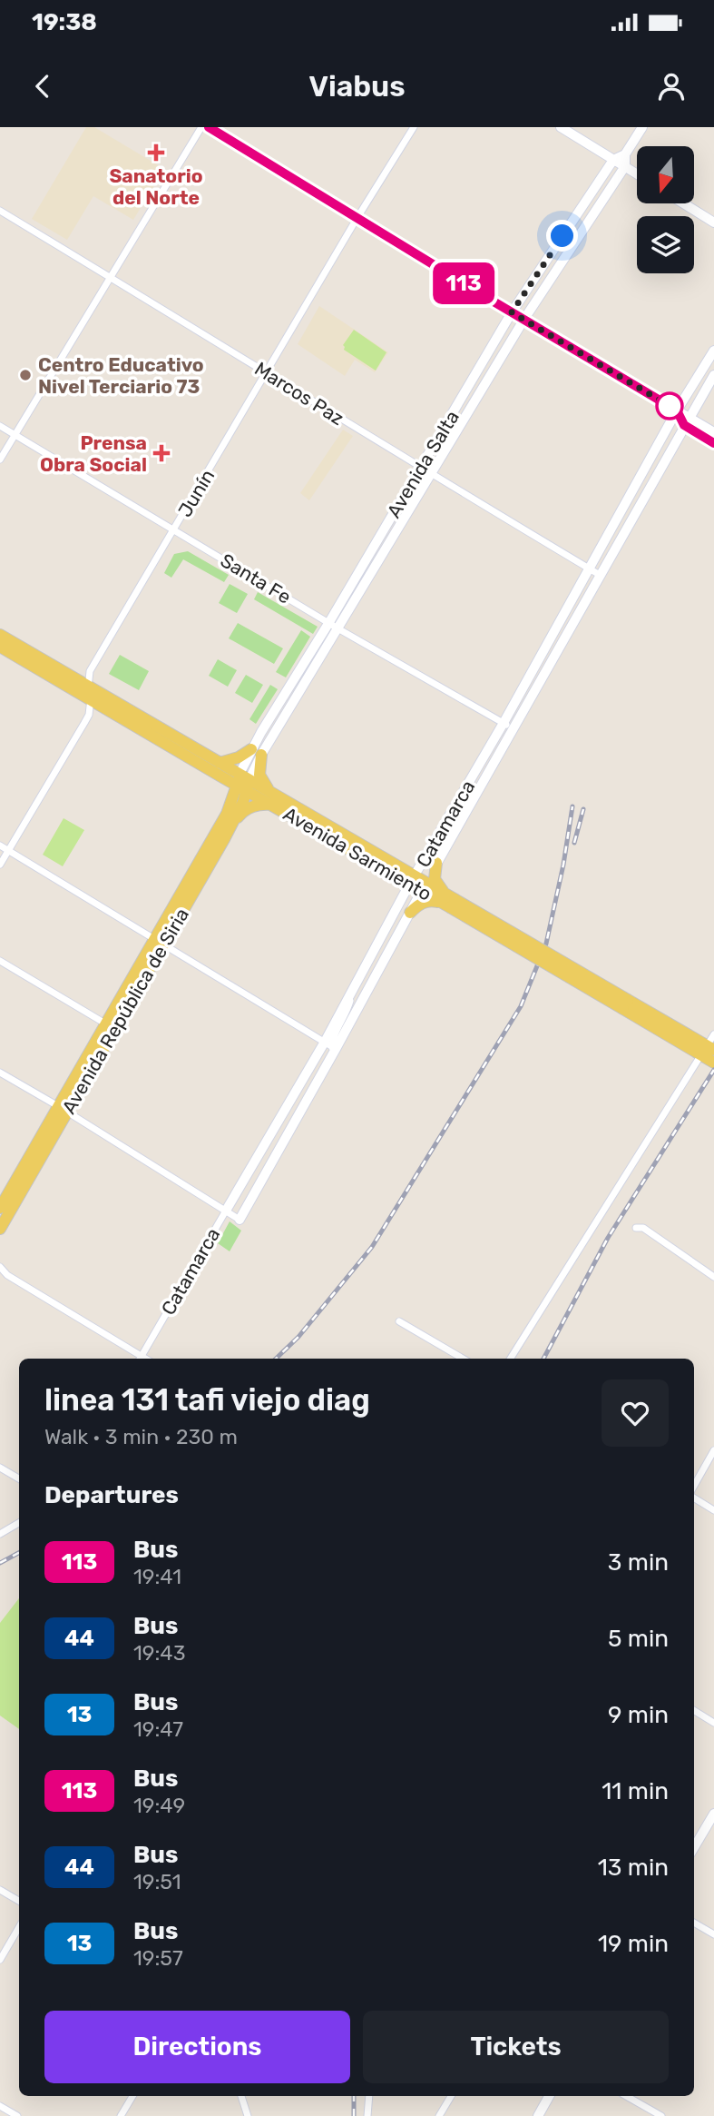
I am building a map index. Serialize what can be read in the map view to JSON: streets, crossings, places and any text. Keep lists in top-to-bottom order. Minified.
{"streets":{"main road":["Avenida Salta","Catamarca","Avenida Sarmiento","Avenida República de Siria"],"street":["Marcos Paz","Junín","Santa Fe"]},"crossings":[["Marcos Paz","Avenida Salta"],["Marcos Paz","Junín"],["Marcos Paz","Catamarca"],["Avenida Salta","Santa Fe"],["Avenida Salta","Avenida Sarmiento"],["Avenida Salta","Avenida República de Siria"],["Junín","Santa Fe"],["Junín","Avenida Sarmiento"],["Santa Fe","Catamarca"],["Catamarca","Avenida Sarmiento"],["Avenida Sarmiento","Avenida República de Siria"]],"places":{"health":["Sanatorio del Norte","Prensa Obra Social"],"other":["Centro Educativo Nivel Terciario 73"]},"lines":["bus line 113"],"north":"bottom","page":{"status":"19:38","header":"Viabus","on_map":"113","heading":[["linea 131 tafi viejo diag","Walk · 3 min · 230 m"],"Departures"],"list":[{"mark":"113","name":"Bus","note":"19:41","value":"3 min"},{"mark":"44","name":"Bus","note":"19:43","value":"5 min"},{"mark":"13","name":"Bus","note":"19:47","value":"9 min"},{"mark":"113","name":"Bus","note":"19:49","value":"11 min"},{"mark":"44","name":"Bus","note":"19:51","value":"13 min"},{"mark":"13","name":"Bus","note":"19:57","value":"19 min"}],"buttons":["Directions","Tickets"]}}
